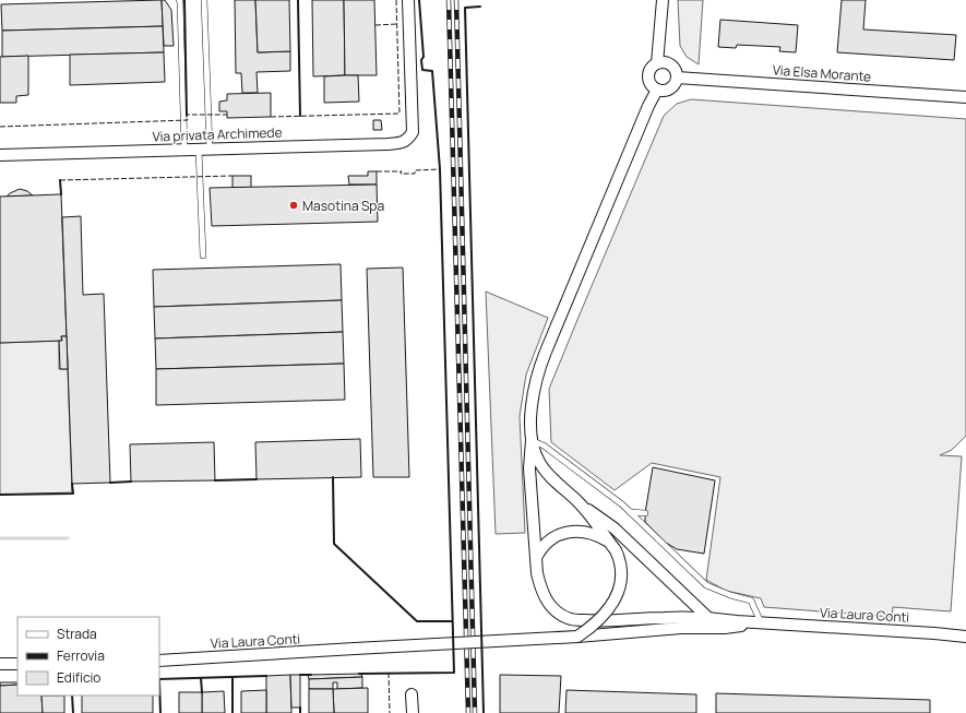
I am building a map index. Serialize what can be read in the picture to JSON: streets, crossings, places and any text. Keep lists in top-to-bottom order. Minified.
{"streets":{"street":["Via Elsa Morante","Via privata Archimede","Via Laura Conti"]},"places":["Masotina Spa"],"legend":["Strada","Ferrovia","Edificio"]}
